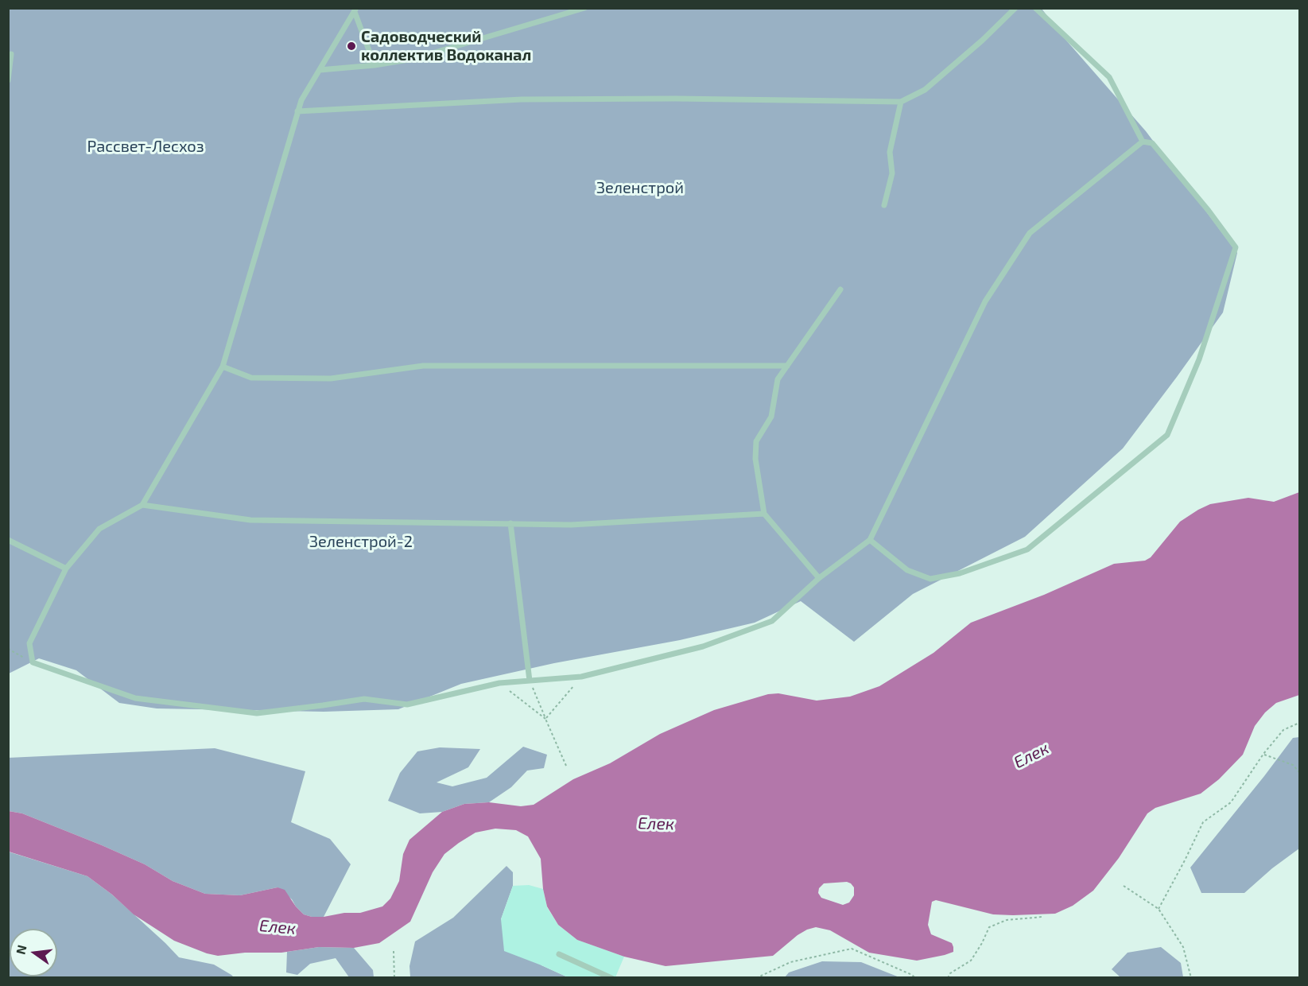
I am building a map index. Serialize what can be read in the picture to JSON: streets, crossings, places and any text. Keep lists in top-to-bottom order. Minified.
{"water":["Елек"],"parks":["Рассвет-Лесхоз","Зеленстрой","Зеленстрой-2"],"places":["Садоводческий коллектив Водоканал"],"north":"left"}
